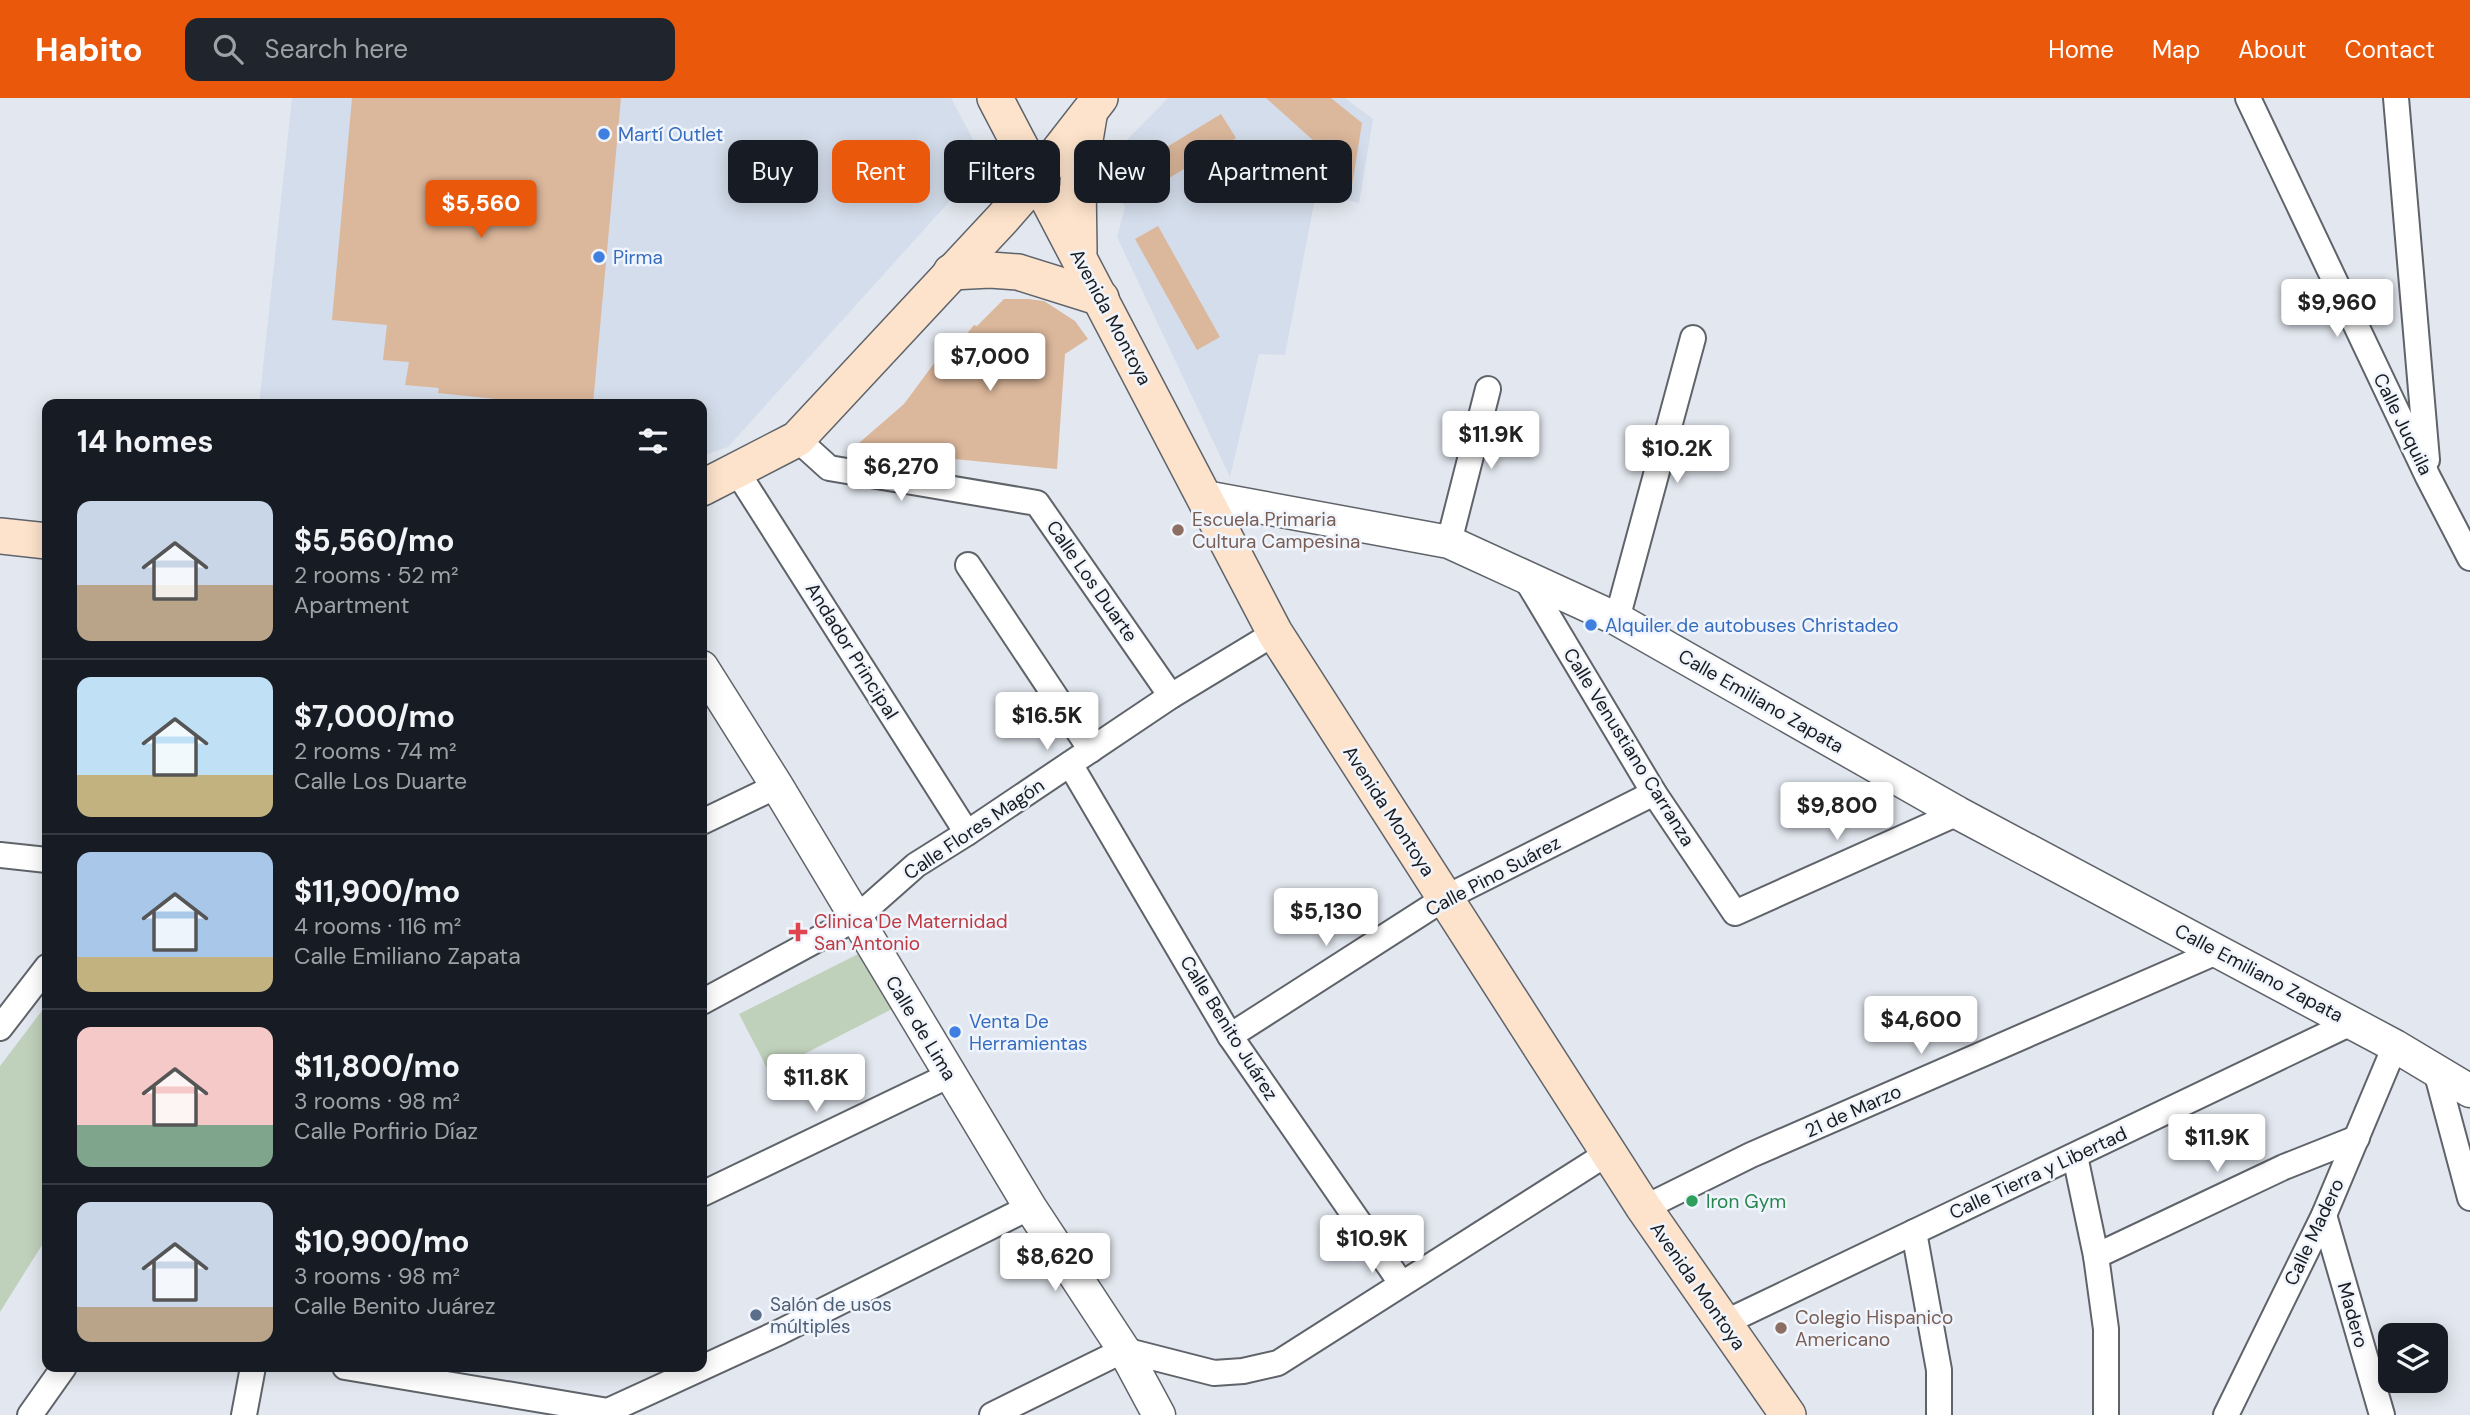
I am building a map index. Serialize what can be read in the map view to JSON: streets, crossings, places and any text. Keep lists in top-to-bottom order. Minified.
{"streets":{"main road":["Avenida Montoya"],"street":["Calle Juquila","Calle Los Duarte","Andador Principal","Calle Emiliano Zapata","Calle Venustiano Carranza","Calle Flores Magón","Calle Pino Suárez","Calle de Lima","Calle Benito Juárez","21 de Marzo","Calle Tierra y Libertad","Calle Madero","Madero"]},"crossings":[["Avenida Montoya","Calle Emiliano Zapata"],["Avenida Montoya","Calle Flores Magón"],["Avenida Montoya","Calle Pino Suárez"],["Avenida Montoya","21 de Marzo"],["Avenida Montoya","Calle Tierra y Libertad"],["Calle Los Duarte","Calle Flores Magón"],["Andador Principal","Calle Flores Magón"],["Calle Emiliano Zapata","Calle Venustiano Carranza"],["Calle Emiliano Zapata","21 de Marzo"],["Calle Emiliano Zapata","Calle Tierra y Libertad"],["Calle Emiliano Zapata","Calle Madero"],["Calle Venustiano Carranza","Calle Pino Suárez"],["Calle Flores Magón","Calle de Lima"],["Calle Flores Magón","Calle Benito Juárez"],["Calle Pino Suárez","Calle Benito Juárez"],["Calle Madero","Madero"]],"places":{"other":["Martí Outlet","Pirma","Escuela Primaria Cultura Campesina","Alquiler de autobuses Christadeo","Venta De Herramientas","Iron Gym","Salón de usos múltiples","Colegio Hispanico Americano"],"health":["Clinica De Maternidad San Antonio"]},"page":{"header":"Habito","search":"Search here","nav":["Home","Map","About","Contact"],"chip":["Buy","Rent","Filters","New","Apartment"],"price":["$5,560","$9,960","$7,000","$11.9K","$10.2K","$6,270","$16.5K","$9,800","$5,130","$4,600","$11.8K","$11.9K","$10.9K","$8,620"],"heading":"14 homes","list":[{"name":"$5,560/mo","note":"2 rooms · 52 m² · Apartment"},{"name":"$7,000/mo","note":"2 rooms · 74 m² · Calle Los Duarte"},{"name":"$11,900/mo","note":"4 rooms · 116 m² · Calle Emiliano Zapata"},{"name":"$11,800/mo","note":"3 rooms · 98 m² · Calle Porfirio Díaz"},{"name":"$10,900/mo","note":"3 rooms · 98 m² · Calle Benito Juárez"}]}}
